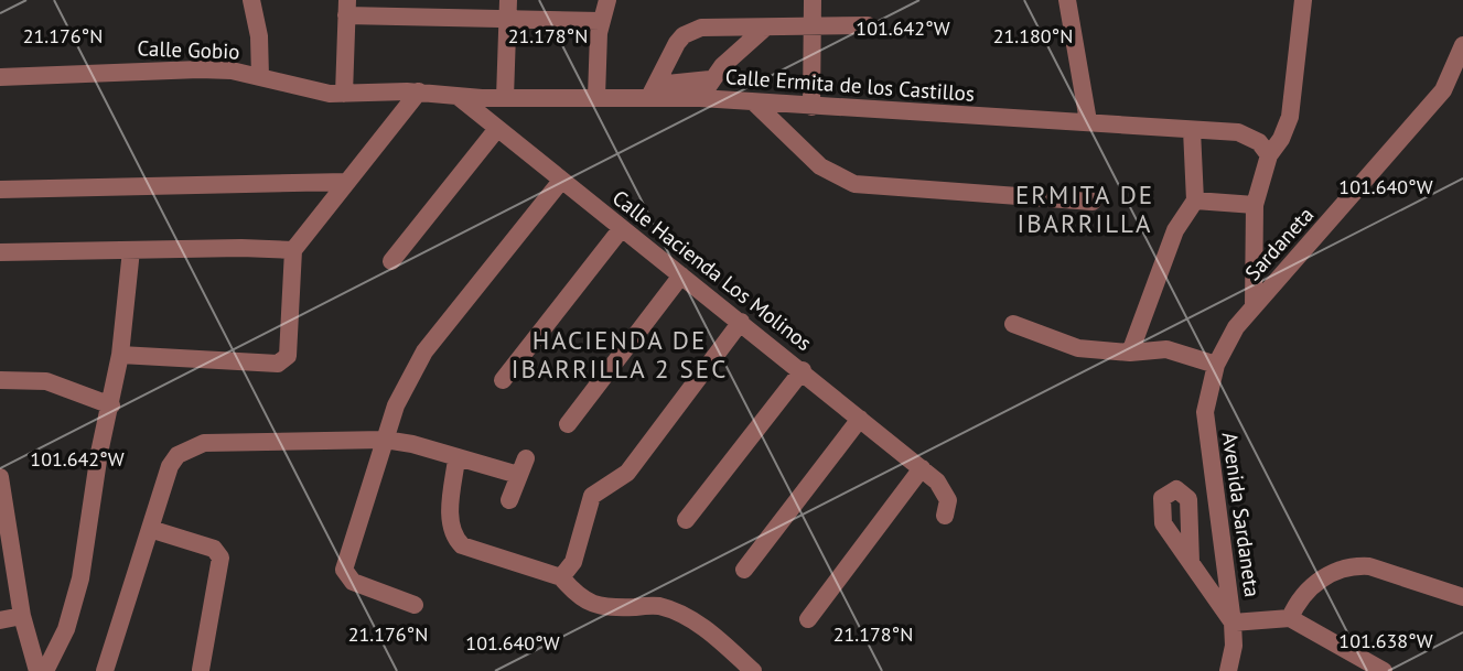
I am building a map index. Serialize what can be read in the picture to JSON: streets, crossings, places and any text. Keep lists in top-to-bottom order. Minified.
{"streets":{"street":["Calle Gobio","Calle Ermita de los Castillos","Sardaneta","Calle Hacienda Los Molinos","Avenida Sardaneta"]},"crossings":[["Calle Gobio","Calle Ermita de los Castillos"],["Calle Ermita de los Castillos","Calle Hacienda Los Molinos"],["Sardaneta","Avenida Sardaneta"]],"districts":["ERMITA DE IBARRILLA","HACIENDA DE IBARRILLA 2 SEC"],"coordinates":["101.642°W","21.176°N","21.178°N","21.180°N","101.640°W","101.638°W"]}
